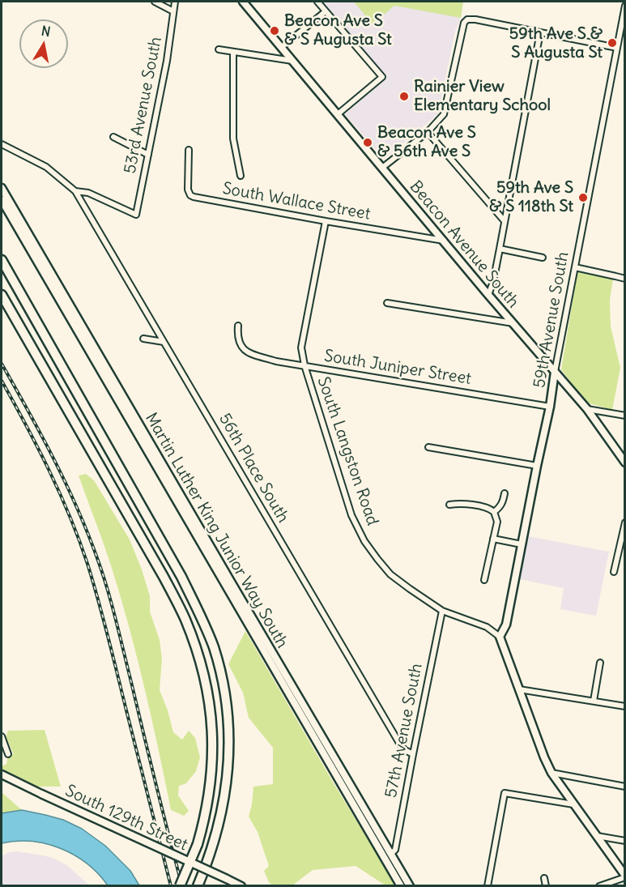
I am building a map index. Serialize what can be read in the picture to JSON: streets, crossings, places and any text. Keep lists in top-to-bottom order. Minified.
{"streets":{"main road":["Beacon Avenue South","59th Avenue South","Martin Luther King Junior Way South","South 129th Street"],"street":["53rd Avenue South","South Wallace Street","South Juniper Street","South Langston Road","56th Place South","57th Avenue South"]},"crossings":[["53rd Avenue South","56th Place South"],["South Wallace Street","Beacon Avenue South"],["South Wallace Street","South Langston Road"],["Beacon Avenue South","59th Avenue South"],["59th Avenue South","South Juniper Street"],["59th Avenue South","South Langston Road"],["South Juniper Street","South Langston Road"],["South Langston Road","57th Avenue South"],["56th Place South","57th Avenue South"],["Martin Luther King Junior Way South","57th Avenue South"]],"places":["Beacon Ave S & S Augusta St","59th Ave S & S Augusta St","Rainier View Elementary School","Beacon Ave S & 56th Ave S","59th Ave S & S 118th St"],"north":"top"}
